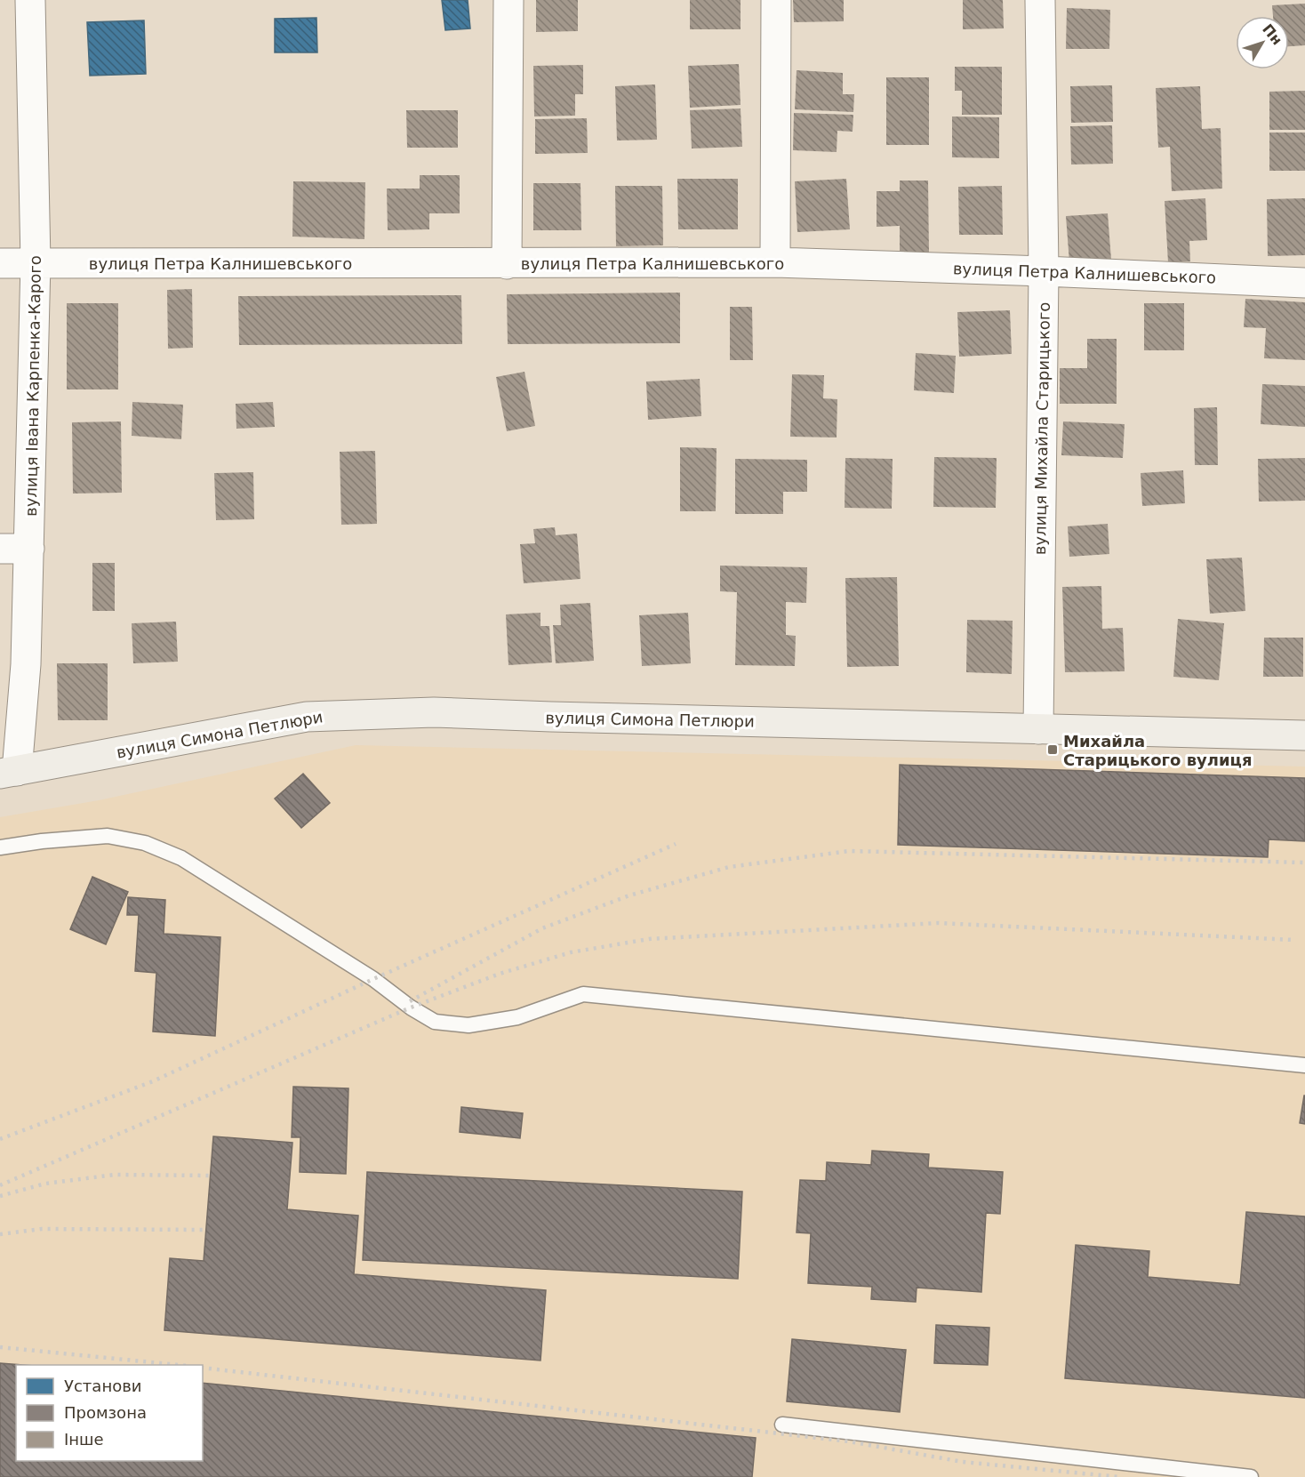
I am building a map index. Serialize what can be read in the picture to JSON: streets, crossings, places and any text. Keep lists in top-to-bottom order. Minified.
{"streets":{"main road":["вулиця Симона Петлюри"],"street":["вулиця Петра Калнишевського","вулиця Івана Карпенка-Карого","вулиця Михайла Старицького"]},"crossings":[["вулиця Петра Калнишевського","вулиця Івана Карпенка-Карого"],["вулиця Петра Калнишевського","вулиця Михайла Старицького"],["вулиця Івана Карпенка-Карого","вулиця Симона Петлюри"],["вулиця Михайла Старицького","вулиця Симона Петлюри"]],"places":{"transit":["Михайла Старицького вулиця"]},"legend":["Установи","Промзона","Інше"],"north":"top right"}
